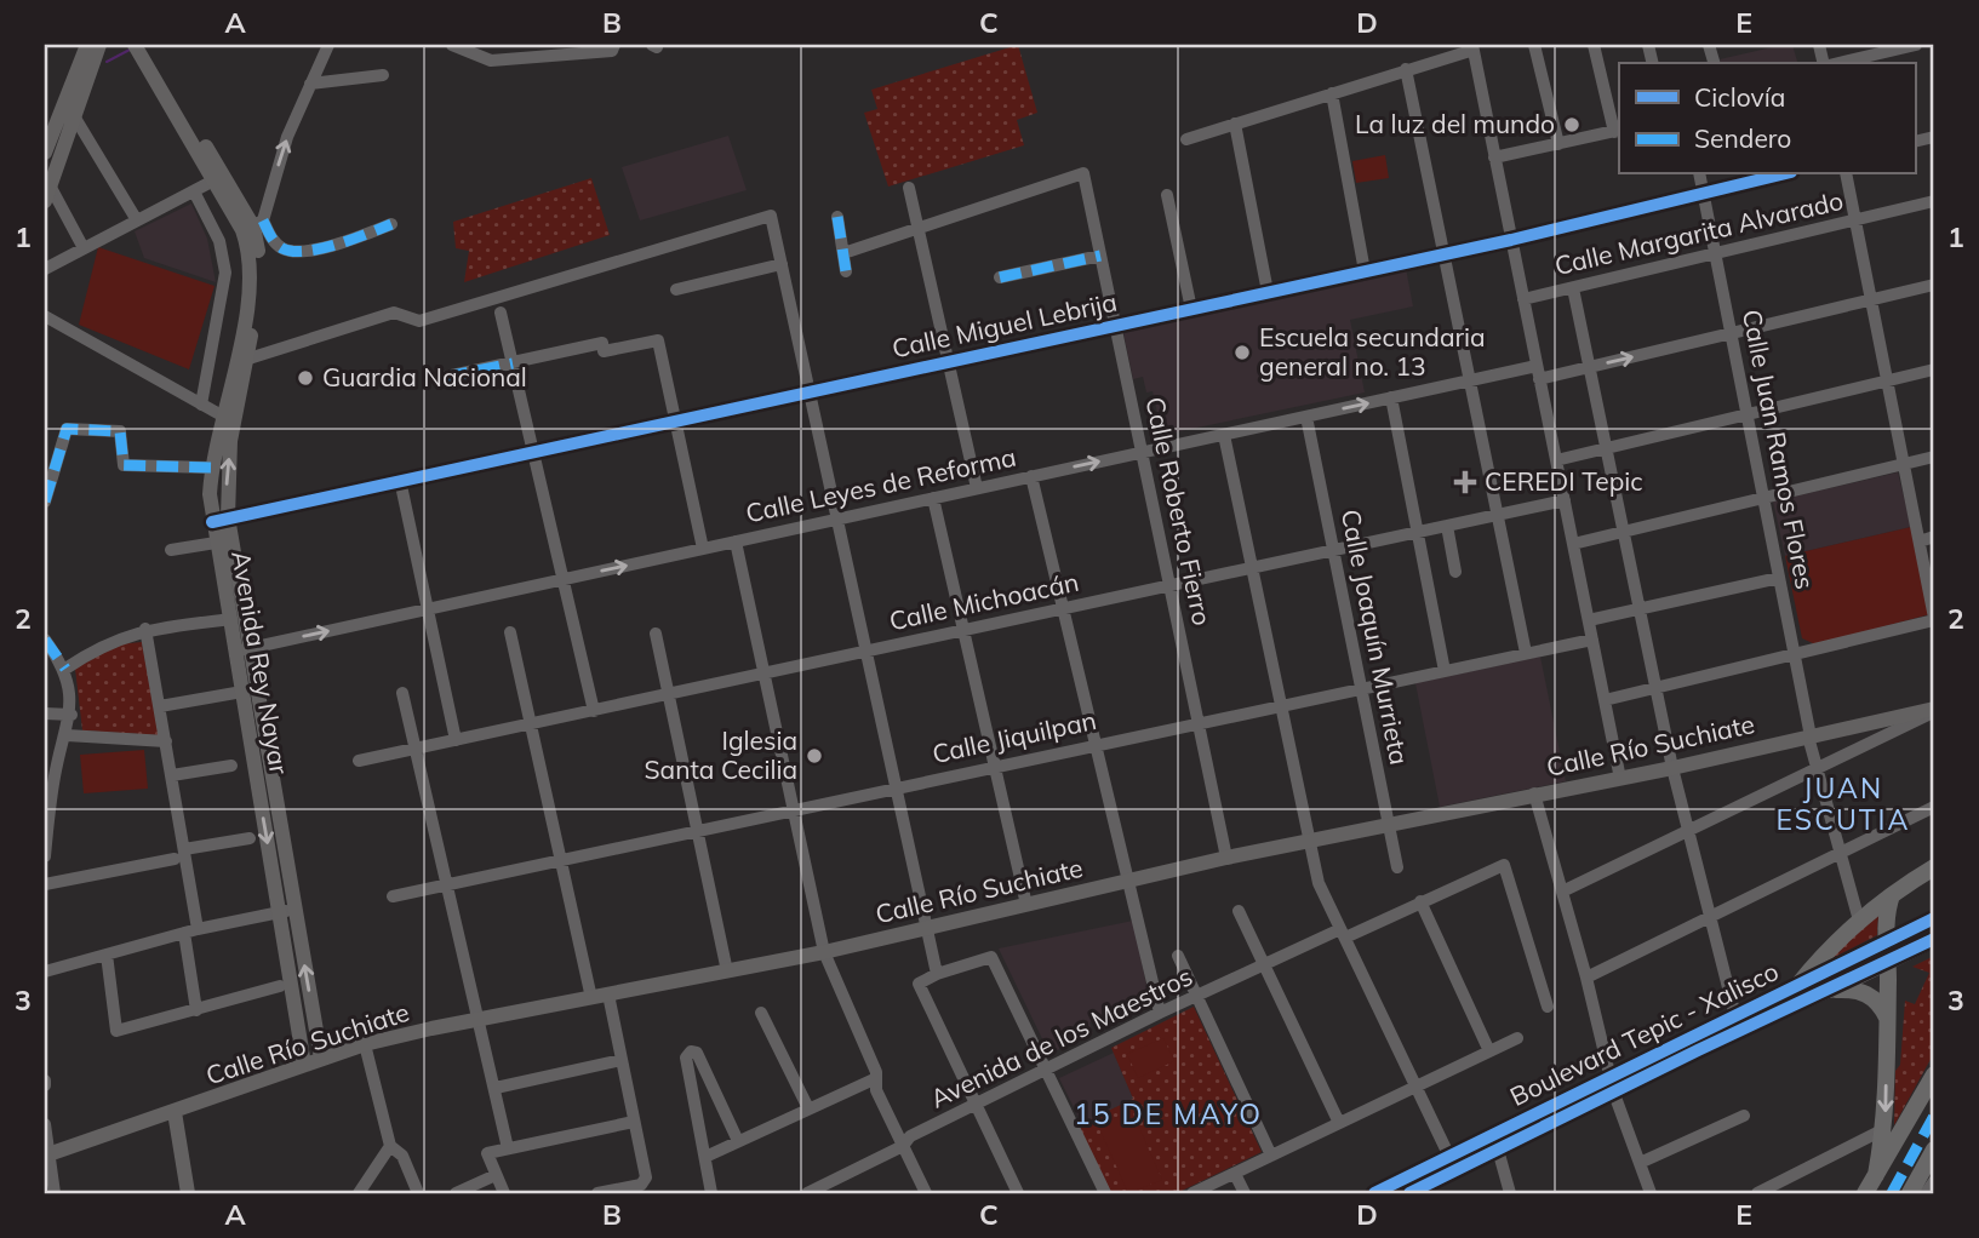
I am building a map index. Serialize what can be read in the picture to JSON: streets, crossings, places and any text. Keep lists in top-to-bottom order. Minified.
{"streets":{"highway":["Boulevard Tepic - Xalisco"],"main road":["Avenida Rey Nayar","Calle Río Suchiate"],"street":["Calle Margarita Alvarado","Calle Miguel Lebrija","Calle Juan Ramos Flores","Calle Leyes de Reforma","Calle Roberto Fierro","Calle Michoacán","Calle Joaquín Murrieta","Calle Jiquilpan","Avenida de los Maestros"]},"crossings":[["Calle Margarita Alvarado","Calle Juan Ramos Flores"],["Calle Miguel Lebrija","Calle Juan Ramos Flores"],["Calle Miguel Lebrija","Calle Roberto Fierro"],["Calle Miguel Lebrija","Avenida Rey Nayar"],["Calle Juan Ramos Flores","Calle Río Suchiate"],["Calle Leyes de Reforma","Calle Roberto Fierro"],["Calle Leyes de Reforma","Calle Joaquín Murrieta"],["Calle Leyes de Reforma","Avenida Rey Nayar"],["Calle Roberto Fierro","Calle Michoacán"],["Calle Roberto Fierro","Calle Jiquilpan"],["Calle Roberto Fierro","Calle Río Suchiate"],["Calle Michoacán","Calle Joaquín Murrieta"],["Calle Joaquín Murrieta","Calle Jiquilpan"],["Calle Joaquín Murrieta","Calle Río Suchiate"],["Avenida Rey Nayar","Calle Río Suchiate"]],"one_way":["Calle Leyes de Reforma"],"districts":["JUAN ESCUTIA","15 DE MAYO"],"places":{"other":["La luz del mundo","Escuela secundaria general no. 13","Guardia Nacional","Iglesia Santa Cecilia"],"health":["CEREDI Tepic"]},"legend":["Ciclovía","Sendero"],"grid":{"columns":["A","B","C","D","E"],"rows":["1","2","3"]}}
